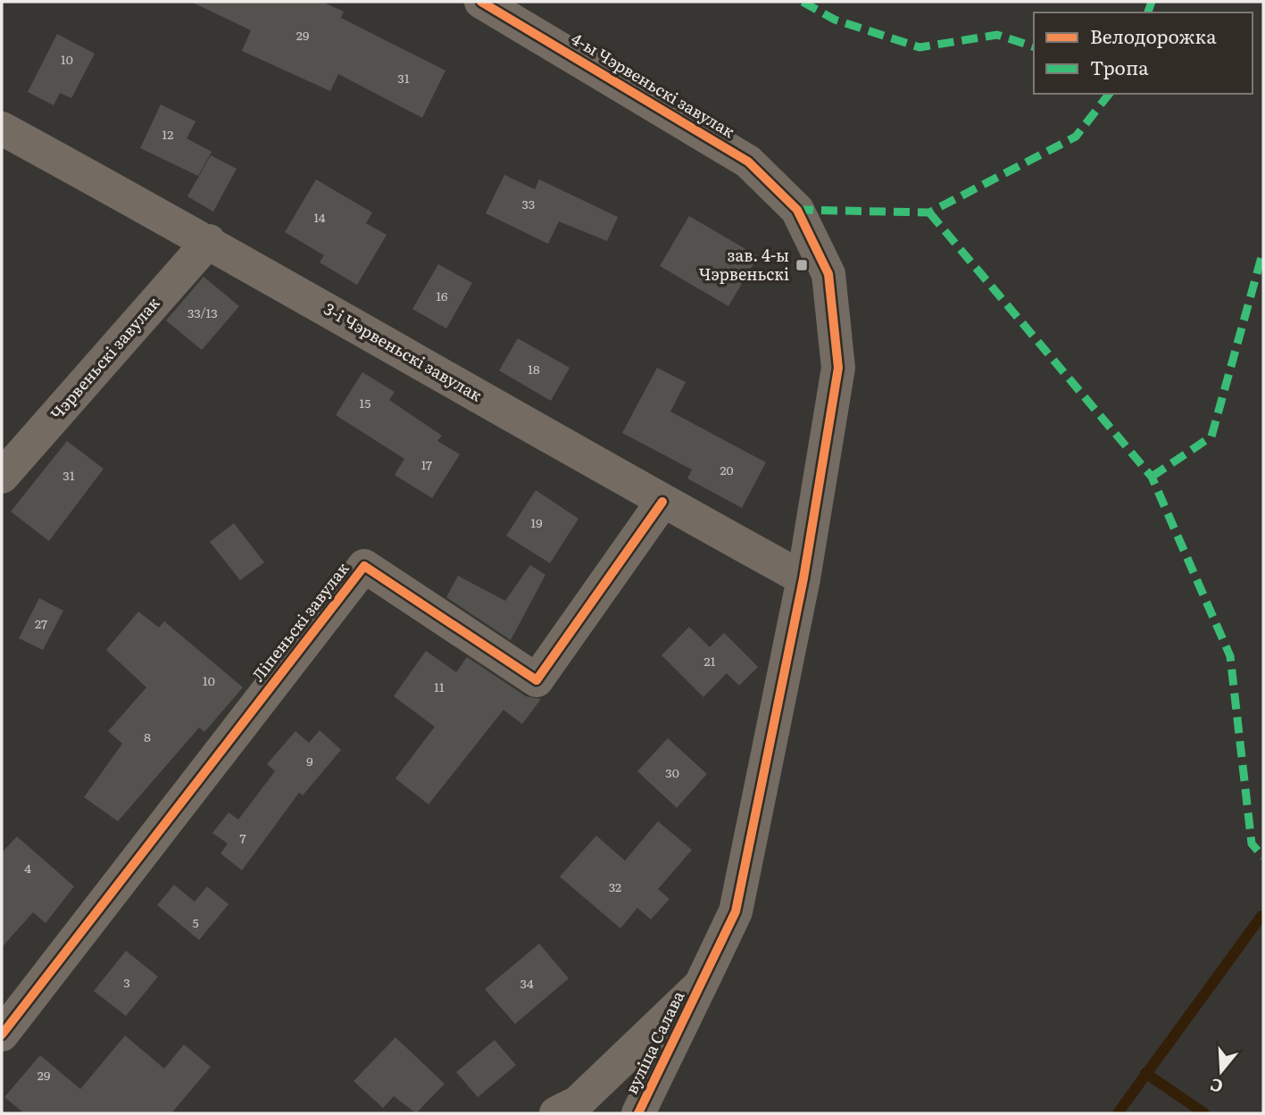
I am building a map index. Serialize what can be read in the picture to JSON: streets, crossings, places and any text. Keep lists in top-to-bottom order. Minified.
{"streets":{"street":["4-ы Чэрвеньскі завулак","3-і Чэрвеньскі завулак","Чэрвеньскі завулак","Ліпеньскі завулак","вуліца Салава"]},"crossings":[["4-ы Чэрвеньскі завулак","3-і Чэрвеньскі завулак"],["4-ы Чэрвеньскі завулак","вуліца Салава"],["3-і Чэрвеньскі завулак","Чэрвеньскі завулак"],["3-і Чэрвеньскі завулак","Ліпеньскі завулак"]],"places":{"transit":["зав. 4-ы Чэрвеньскі"]},"house_numbers":["29","10","31","12","33","14","16","33/13","18","15","17","20","31","19","27","21","10","11","8","9","30","7","4","32","5","3","34","29"],"legend":["Велодорожка","Тропа"],"north":"bottom"}
